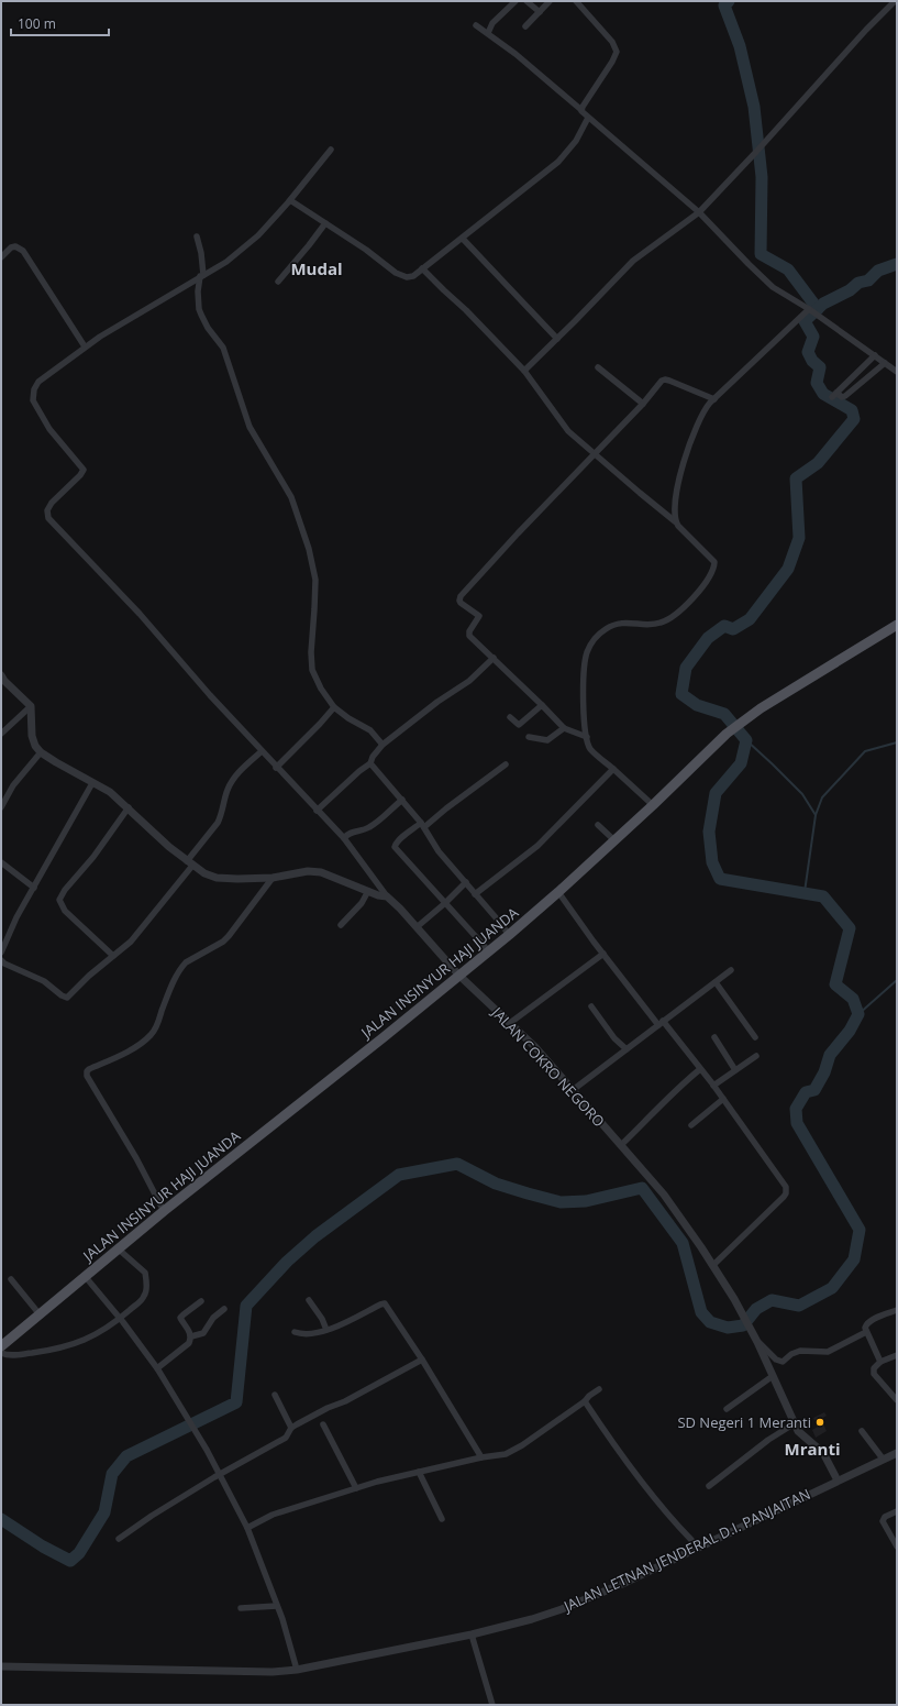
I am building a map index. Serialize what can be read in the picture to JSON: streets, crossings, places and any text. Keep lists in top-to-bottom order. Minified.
{"streets":{"main road":["JALAN INSINYUR HAJI JUANDA"],"street":["JALAN COKRO NEGORO","JALAN LETNAN JENDERAL D.I. PANJAITAN"]},"crossings":[["JALAN INSINYUR HAJI JUANDA","JALAN COKRO NEGORO"],["JALAN COKRO NEGORO","JALAN LETNAN JENDERAL D.I. PANJAITAN"]],"districts":["Mudal","Mranti"],"places":["SD Negeri 1 Meranti"],"scale_bar":"100 m"}
